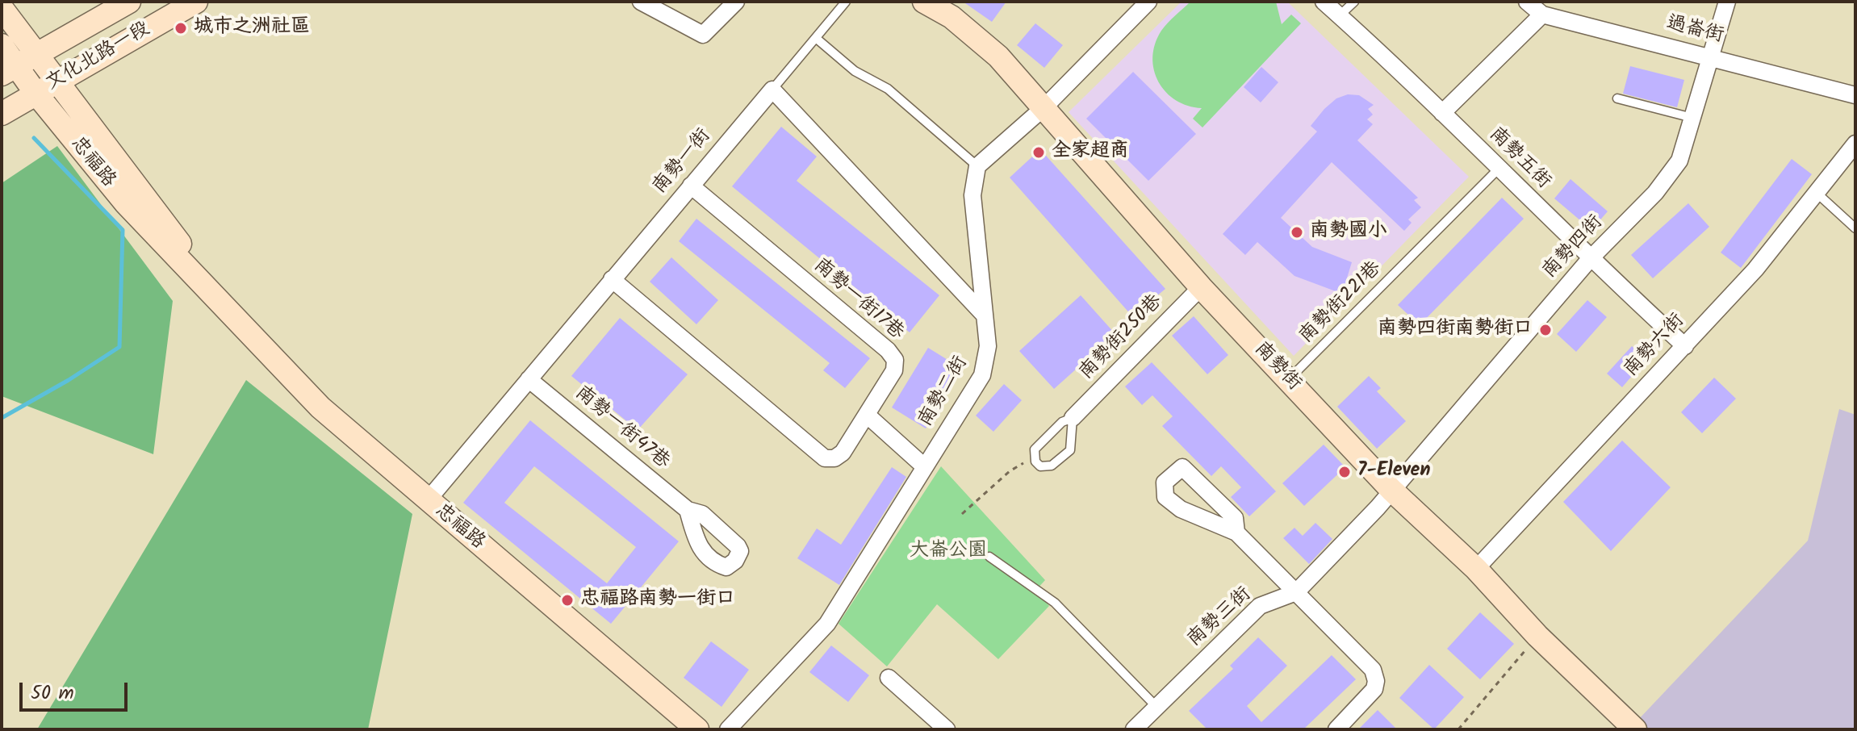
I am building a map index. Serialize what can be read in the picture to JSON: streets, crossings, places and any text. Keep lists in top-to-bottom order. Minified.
{"streets":{"main road":["文化北路一段","忠福路","南勢街"],"street":["過崙街","南勢五街","南勢一街","南勢四街","南勢一街17巷","南勢街250巷","南勢六街","南勢二街","南勢一街47巷","南勢三街"],"lane":["南勢街221巷"]},"crossings":[["過崙街","南勢四街"],["文化北路一段","忠福路"],["南勢五街","南勢四街"],["南勢五街","南勢街221巷"],["南勢五街","南勢六街"],["南勢一街","忠福路"],["南勢一街","南勢一街17巷"],["南勢一街","南勢一街47巷"],["南勢四街","南勢街"],["南勢四街","南勢三街"],["南勢街221巷","南勢街"],["南勢街250巷","南勢街"],["南勢六街","南勢街"],["南勢街","南勢三街"]],"parks":["大崙公園"],"places":["城市之洲社區","全家超商","南勢國小","南勢四街南勢街口","7-Eleven","忠福路南勢一街口"],"scale_bar":"50 m"}
